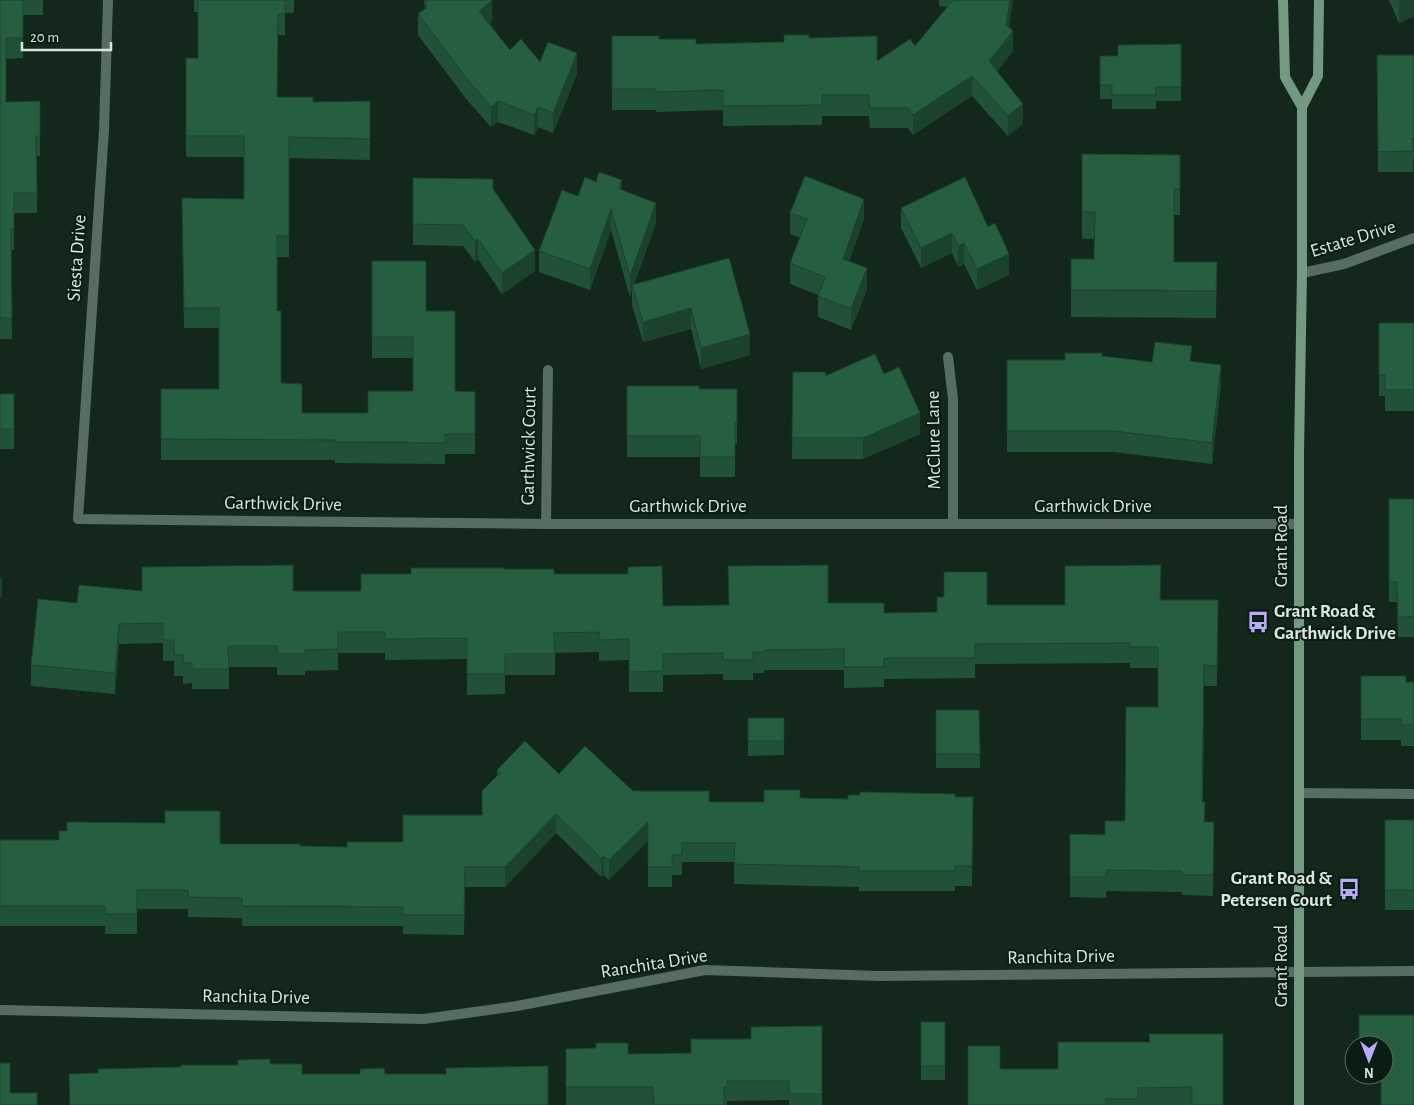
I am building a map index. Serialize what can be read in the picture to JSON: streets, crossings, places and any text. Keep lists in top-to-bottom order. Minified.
{"streets":{"main road":["Grant Road"],"street":["Estate Drive","Siesta Drive","McClure Lane","Garthwick Court","Garthwick Drive","Ranchita Drive"]},"crossings":[["Estate Drive","Grant Road"],["Siesta Drive","Garthwick Drive"],["McClure Lane","Garthwick Drive"],["Garthwick Court","Garthwick Drive"],["Garthwick Drive","Grant Road"],["Grant Road","Ranchita Drive"]],"places":{"bus stop":["Grant Road & Garthwick Drive","Grant Road & Petersen Court"]},"scale_bar":"20 m","north":"bottom"}
